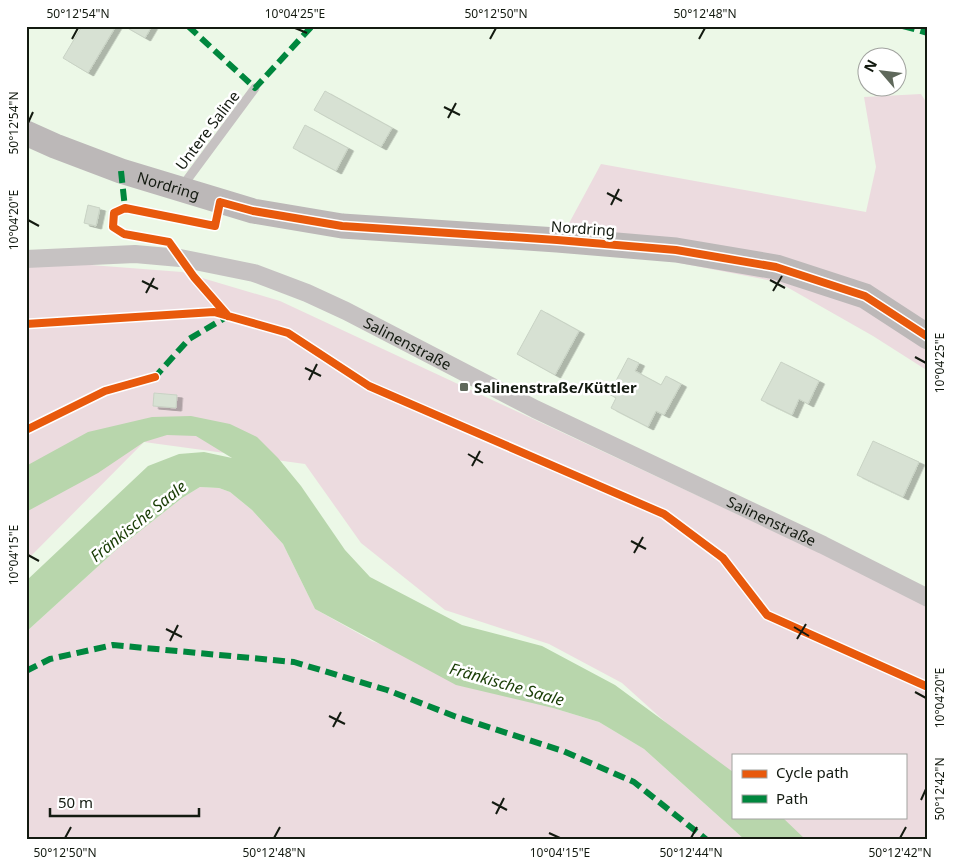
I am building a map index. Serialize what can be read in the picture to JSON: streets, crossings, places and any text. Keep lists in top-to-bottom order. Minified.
{"streets":{"main road":["Nordring"],"street":["Salinenstraße"],"lane":["Untere Saline"]},"crossings":[["Untere Saline","Nordring"]],"water":["Fränkische Saale"],"places":{"transit":["Salinenstraße/Küttler"]},"legend":["Cycle path","Path"],"scale_bar":"50 m","north":"top left","coordinates":["50°12'54\"N","10°04'25\"E","50°12'50\"N","50°12'48\"N","10°04'20\"E","10°04'15\"E","50°12'42\"N","50°12'44\"N"]}
